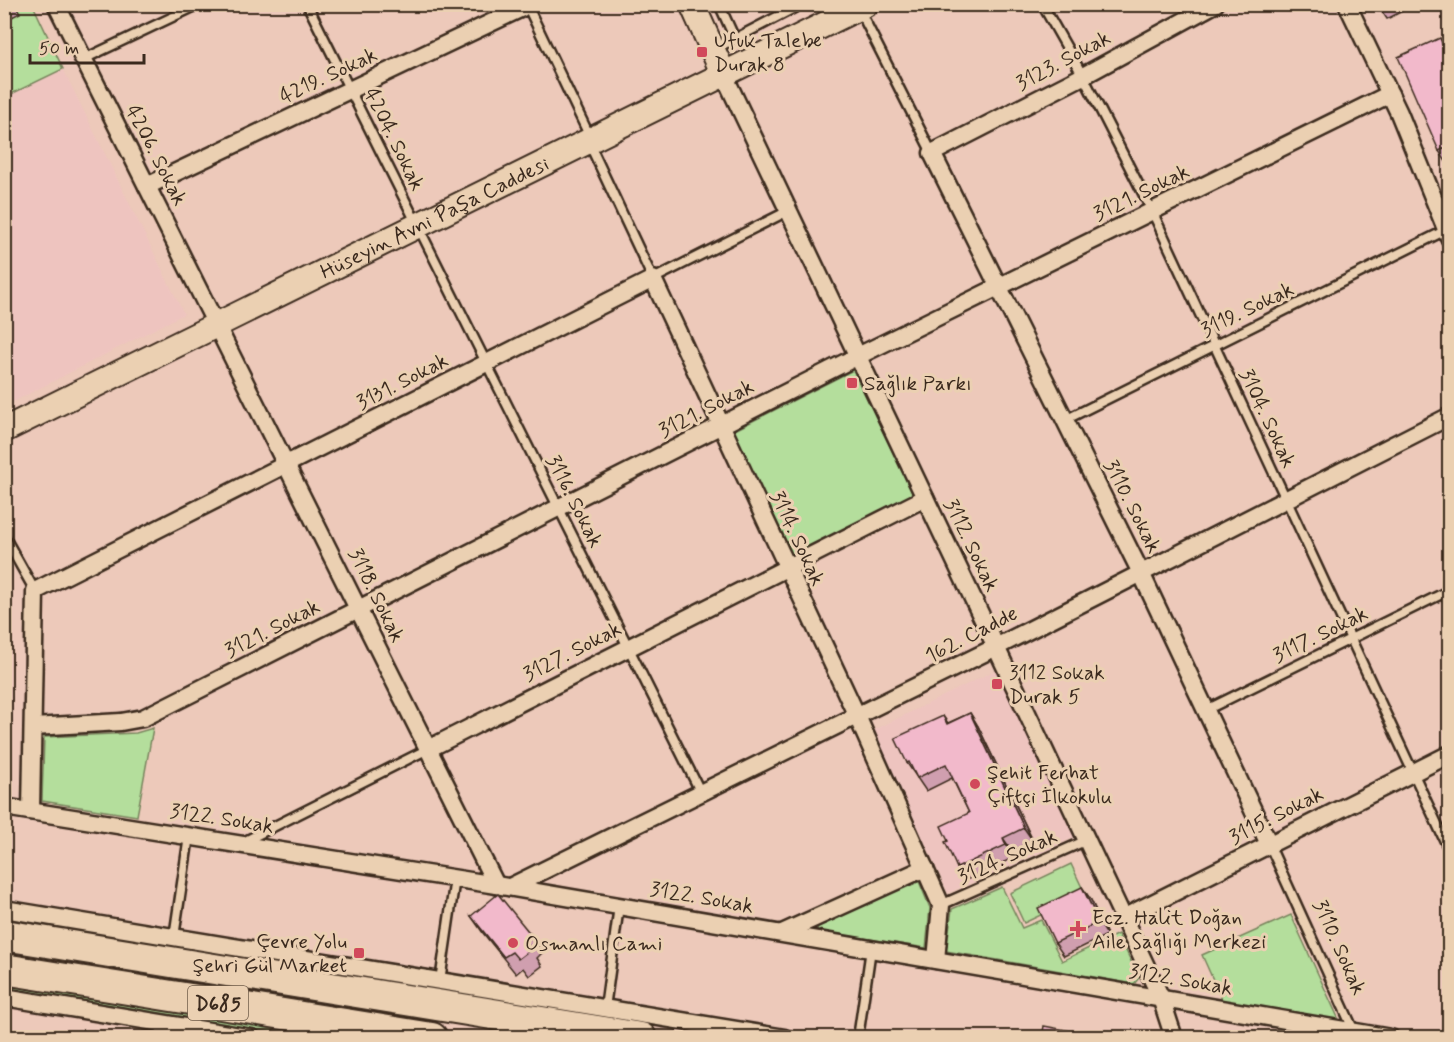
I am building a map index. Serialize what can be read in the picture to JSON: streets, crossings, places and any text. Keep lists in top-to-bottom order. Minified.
{"streets":{"highway":["D685"],"main road":["Hüseyin Avni Paşa Caddesi"],"street":["3123. Sokak","4219. Sokak","4206. Sokak","3121. Sokak","3131. Sokak","3110. Sokak","3114. Sokak","3112. Sokak","3118. Sokak","162. Cadde","3127. Sokak","3115. Sokak","3122. Sokak"],"lane":["4204. Sokak","3119. Sokak","3104. Sokak","3116. Sokak","3117. Sokak","3124. Sokak"]},"crossings":[["3123. Sokak","3104. Sokak"],["3123. Sokak","3110. Sokak"],["4219. Sokak","4204. Sokak"],["4219. Sokak","4206. Sokak"],["4219. Sokak","3114. Sokak"],["4204. Sokak","Hüseyin Avni Paşa Caddesi"],["4204. Sokak","3116. Sokak"],["4206. Sokak","Hüseyin Avni Paşa Caddesi"],["4206. Sokak","3118. Sokak"],["3121. Sokak","3104. Sokak"],["3121. Sokak","3116. Sokak"],["3121. Sokak","3110. Sokak"],["3121. Sokak","3114. Sokak"],["3121. Sokak","3112. Sokak"],["3121. Sokak","3118. Sokak"],["Hüseyin Avni Paşa Caddesi","3116. Sokak"],["Hüseyin Avni Paşa Caddesi","3110. Sokak"],["Hüseyin Avni Paşa Caddesi","3114. Sokak"],["Hüseyin Avni Paşa Caddesi","3112. Sokak"],["Hüseyin Avni Paşa Caddesi","3118. Sokak"],["3119. Sokak","3104. Sokak"],["3119. Sokak","3110. Sokak"],["3131. Sokak","3116. Sokak"],["3131. Sokak","3114. Sokak"],["3131. Sokak","3112. Sokak"],["3131. Sokak","3118. Sokak"],["3104. Sokak","162. Cadde"],["3104. Sokak","3117. Sokak"],["3104. Sokak","3115. Sokak"],["3116. Sokak","162. Cadde"],["3116. Sokak","3127. Sokak"],["3110. Sokak","162. Cadde"],["3110. Sokak","3117. Sokak"],["3110. Sokak","3115. Sokak"],["3110. Sokak","3122. Sokak"],["3114. Sokak","162. Cadde"],["3114. Sokak","3127. Sokak"],["3114. Sokak","3122. Sokak"],["3114. Sokak","3124. Sokak"],["3112. Sokak","162. Cadde"],["3112. Sokak","3127. Sokak"],["3112. Sokak","3115. Sokak"],["3112. Sokak","3122. Sokak"],["3112. Sokak","3124. Sokak"],["3118. Sokak","162. Cadde"],["3118. Sokak","3127. Sokak"],["3118. Sokak","3122. Sokak"],["162. Cadde","3122. Sokak"],["3127. Sokak","3122. Sokak"]],"places":{"transit":["Ufuk Talebe Durak 8","Sağlık Parkı","3112 Sokak Durak 5","Çevre Yolu Şehri Gül Market"],"other":["Şehit Ferhat Çiftçi İlkokulu","Osmanlı Cami"],"health":["Ecz. Halit Doğan Aile Sağlığı Merkezi"]},"scale_bar":"50 m"}
